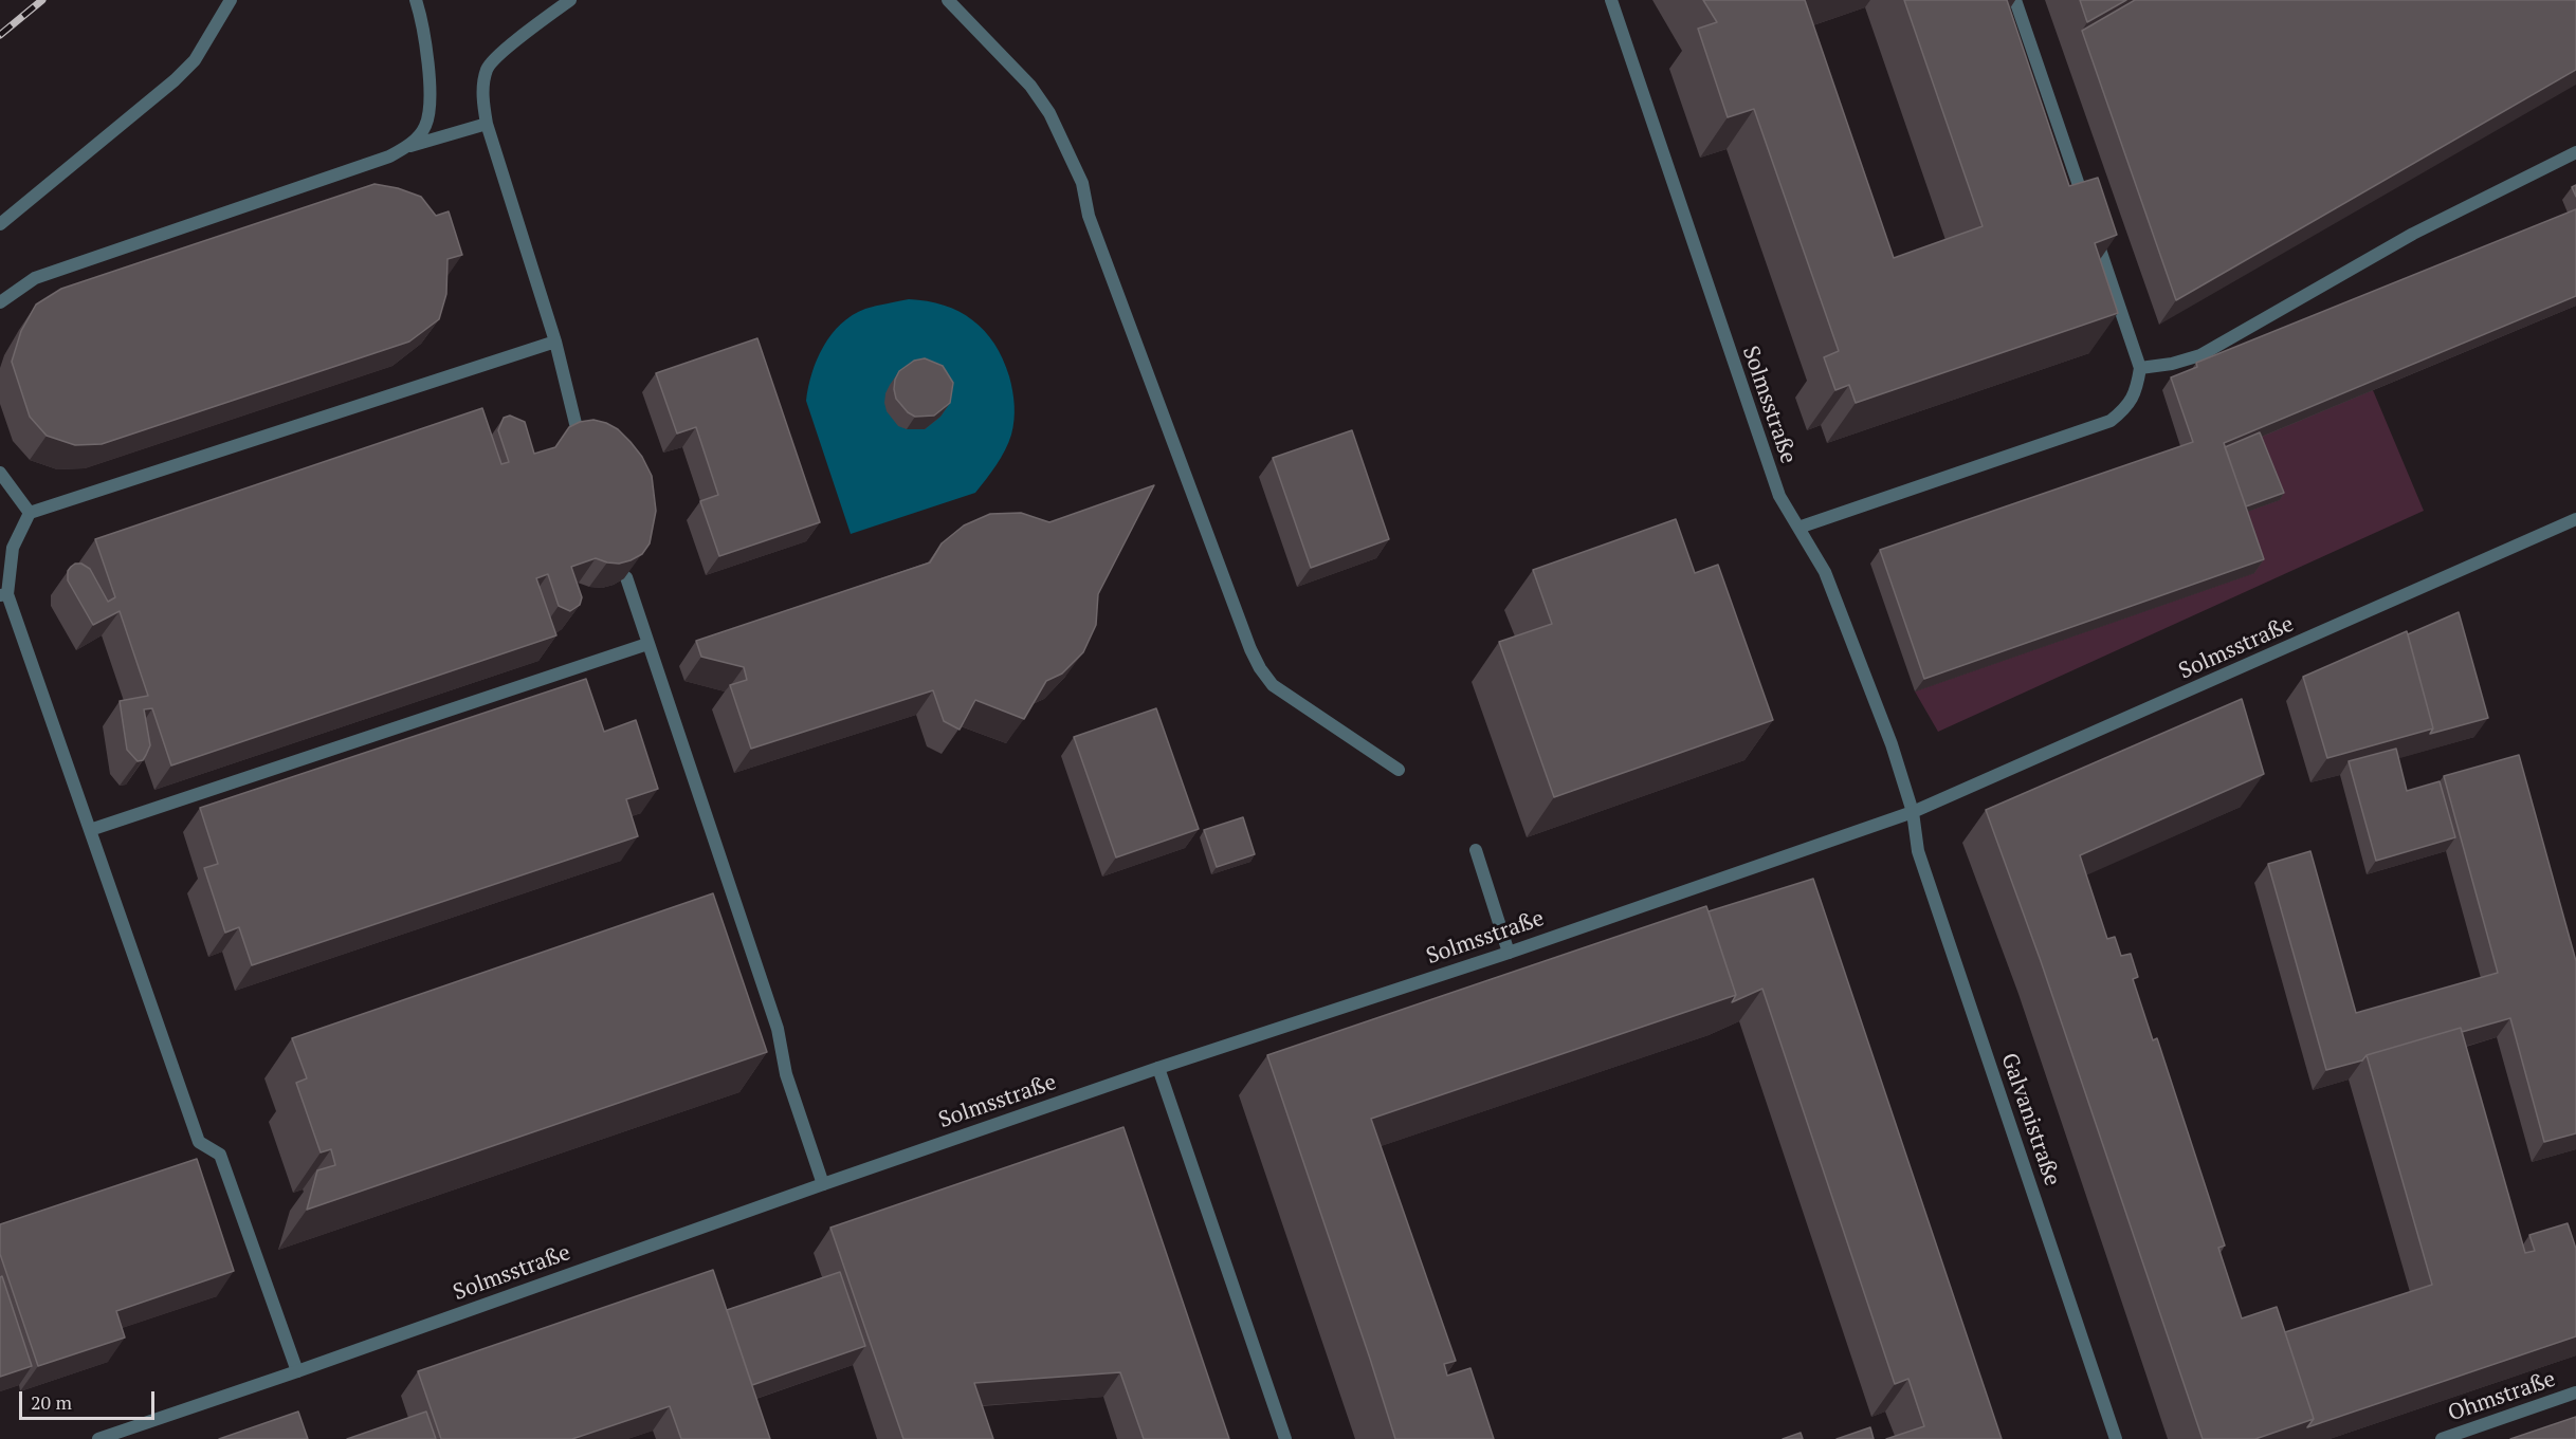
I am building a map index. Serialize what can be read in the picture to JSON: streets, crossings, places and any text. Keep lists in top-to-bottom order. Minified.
{"streets":{"street":["Solmsstraße","Galvanistraße","Ohmstraße"]},"crossings":[["Solmsstraße","Galvanistraße"]],"scale_bar":"20 m"}
